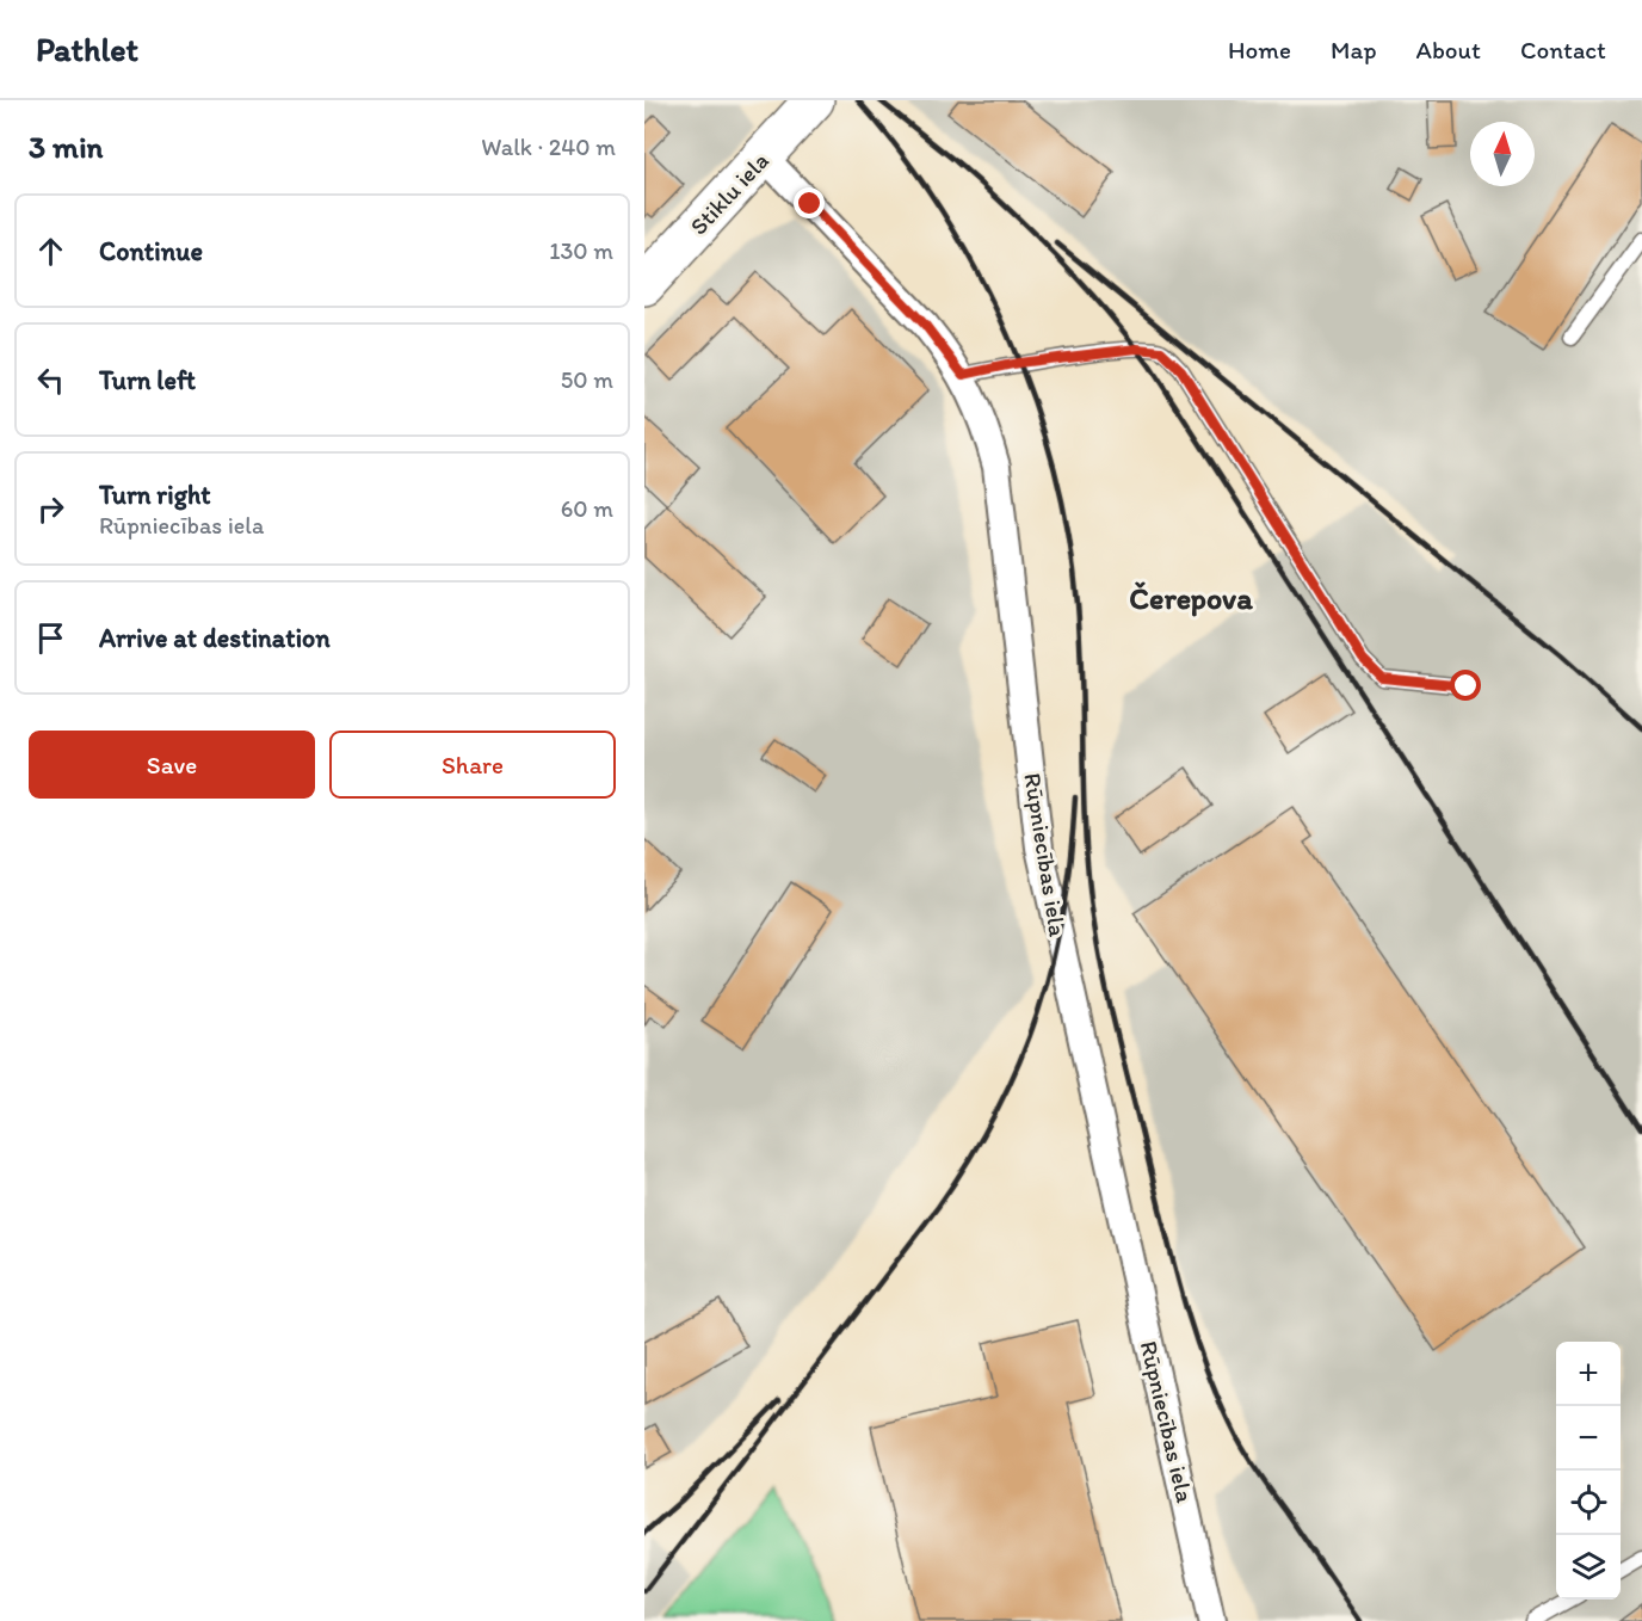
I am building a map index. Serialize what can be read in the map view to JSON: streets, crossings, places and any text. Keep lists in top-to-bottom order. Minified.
{"streets":{"street":["Stiklu iela","Rūpniecības iela"]},"crossings":[["Stiklu iela","Rūpniecības iela"]],"districts":["Čerepova"],"north":"top","page":{"header":"Pathlet","nav":["Home","Map","About","Contact"],"heading":["3 min","Walk · 240 m"],"list":[["Continue","130 m"],["Turn left","50 m"],["Turn right","Rūpniecības iela","60 m"],"Arrive at destination"],"buttons":["Save","Share"],"map_buttons":["+","−"]}}
